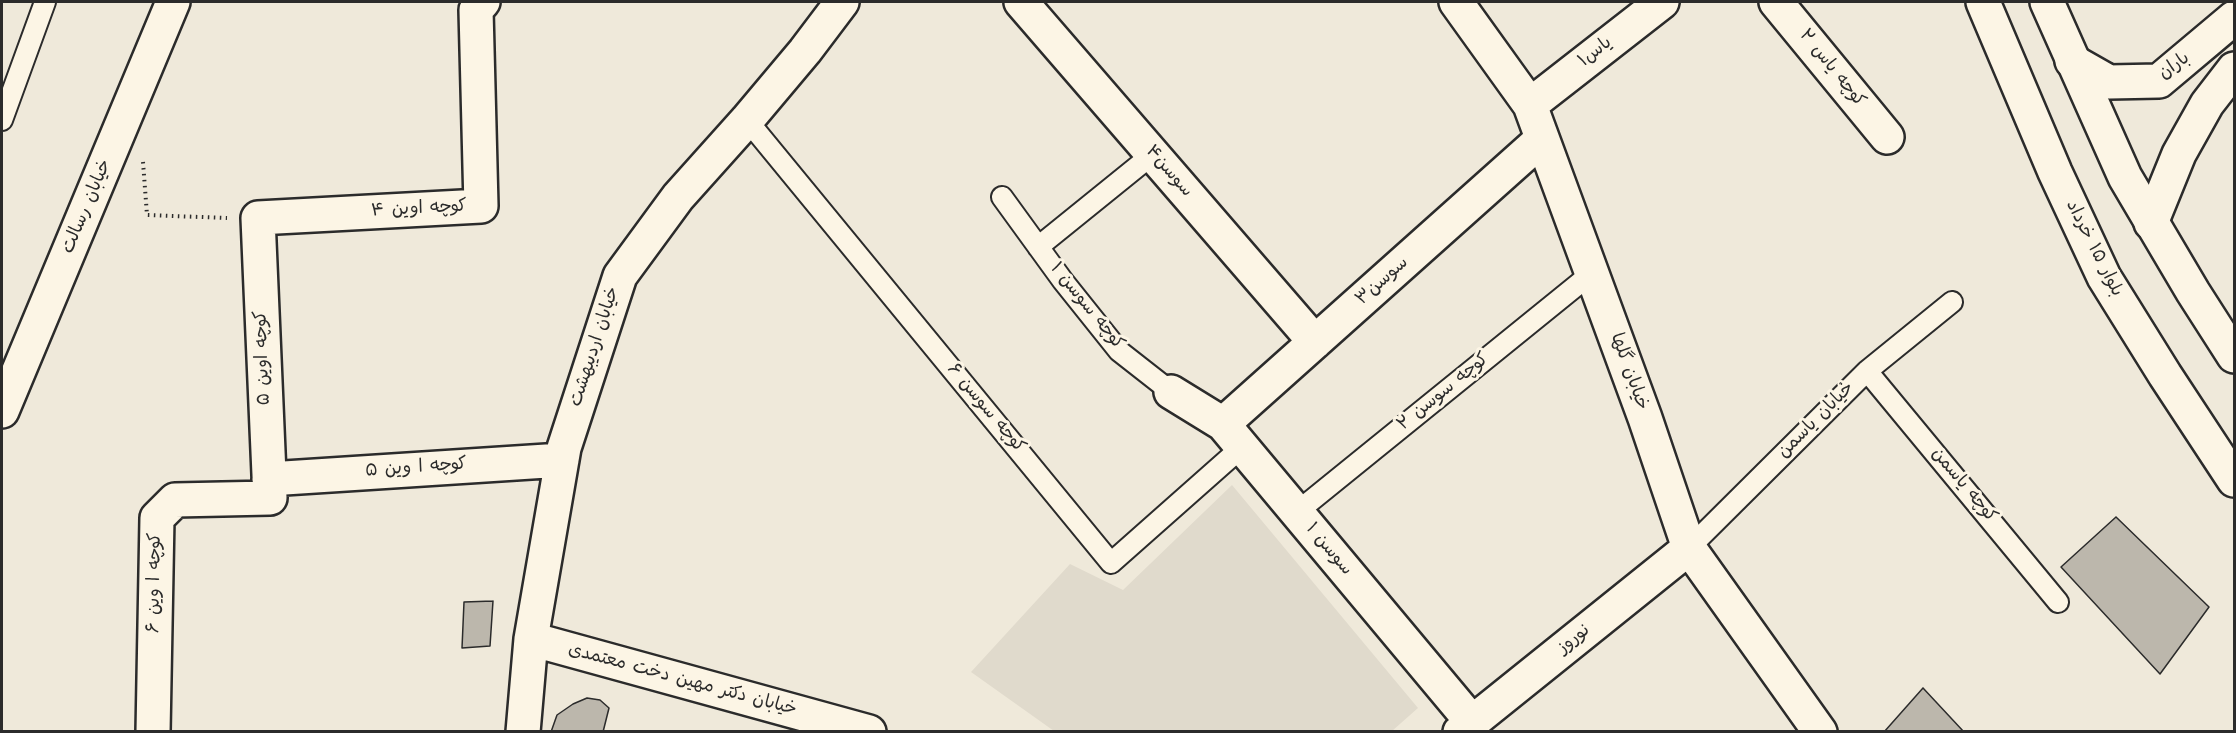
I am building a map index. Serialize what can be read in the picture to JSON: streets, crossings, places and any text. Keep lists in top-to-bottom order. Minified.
{"streets":{"street":["یاس۱","باران","کوچه یاس ۲","سوسن۴","خیابان رسالت","کوچه اوین ۴","بلوار ۱۵ خرداد","سوسن۳","خیابان اردیبهشت","کوچه اوین ۵","خیابان گلها","کوچه ا وین ۵","سوسن ۱","کوچه ا وین ۶","نوروز","خیابان دکتر مهین دخت معتمدی"],"lane":["کوچه سوسن ۱","کوچه سوسن ۲","کوچه سوسن ۶","خیابان یاسمن","کوچه یاسمن"]},"crossings":[["یاس۱","خیابان گلها"],["سوسن۴","سوسن۳"],["کوچه اوین ۴","کوچه اوین ۵"],["سوسن۳","خیابان گلها"],["سوسن۳","کوچه سوسن ۶"],["سوسن۳","سوسن ۱"],["کوچه سوسن ۱","سوسن ۱"],["خیابان اردیبهشت","کوچه سوسن ۶"],["خیابان اردیبهشت","کوچه ا وین ۵"],["خیابان اردیبهشت","خیابان دکتر مهین دخت معتمدی"],["کوچه اوین ۵","کوچه ا وین ۵"],["کوچه اوین ۵","کوچه ا وین ۶"],["خیابان گلها","کوچه سوسن ۲"],["خیابان گلها","خیابان یاسمن"],["خیابان گلها","نوروز"],["کوچه سوسن ۲","سوسن ۱"],["کوچه سوسن ۶","سوسن ۱"],["خیابان یاسمن","کوچه یاسمن"],["خیابان یاسمن","نوروز"],["کوچه ا وین ۵","کوچه ا وین ۶"],["سوسن ۱","نوروز"]]}
